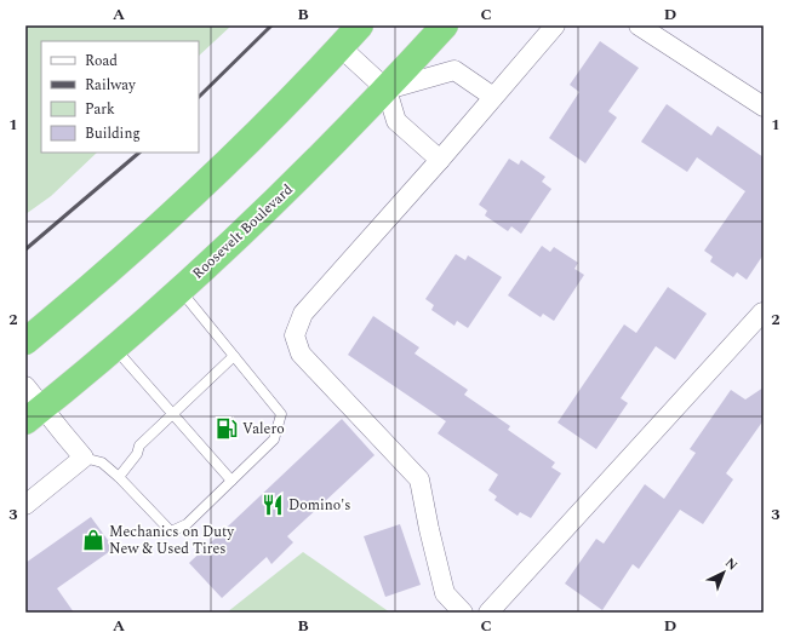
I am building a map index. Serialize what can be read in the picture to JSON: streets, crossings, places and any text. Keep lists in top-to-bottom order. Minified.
{"streets":{"highway":["Roosevelt Boulevard"]},"places":{"fuel station":["Valero"],"restaurant":["Domino's"],"shop":["Mechanics on Duty New & Used Tires"]},"legend":["Road","Railway","Park","Building"],"north":"top right","grid":{"columns":["A","B","C","D"],"rows":["1","2","3"]}}
